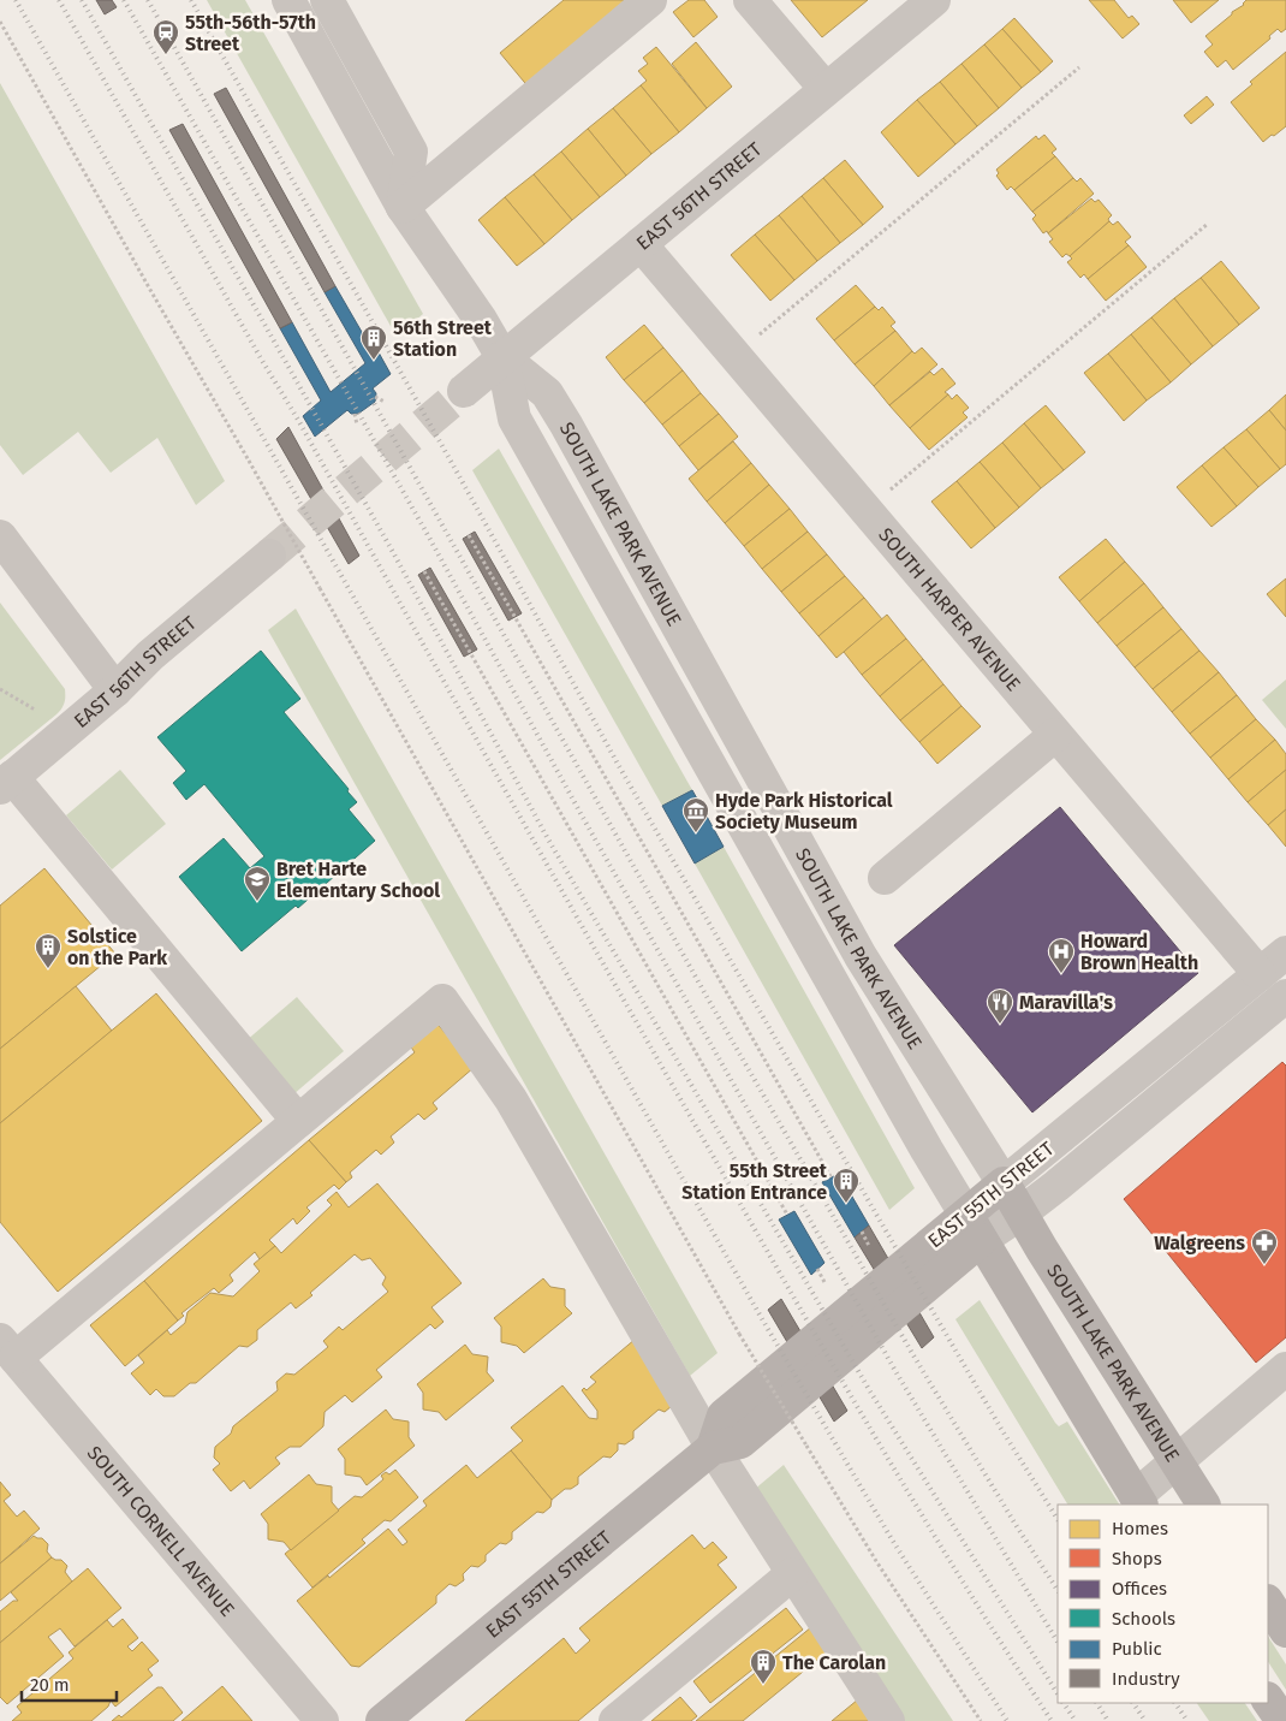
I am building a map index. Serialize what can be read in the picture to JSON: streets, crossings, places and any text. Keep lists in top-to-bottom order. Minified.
{"streets":{"main road":["SOUTH LAKE PARK AVENUE","EAST 55TH STREET"],"street":["EAST 56TH STREET","SOUTH HARPER AVENUE","SOUTH CORNELL AVENUE"]},"crossings":[["EAST 56TH STREET","SOUTH LAKE PARK AVENUE"],["EAST 56TH STREET","SOUTH HARPER AVENUE"],["SOUTH LAKE PARK AVENUE","EAST 55TH STREET"],["SOUTH HARPER AVENUE","EAST 55TH STREET"]],"places":{"station":["55th-56th-57th Street"],"building":["56th Street Station","Solstice on the Park","55th Street Station Entrance","The Carolan"],"museum":["Hyde Park Historical Society Museum"],"school or university":["Bret Harte Elementary School"],"hospital":["Howard Brown Health"],"restaurant":["Maravilla's"],"pharmacy":["Walgreens"]},"legend":["Homes","Shops","Offices","Schools","Public","Industry"],"scale_bar":"20 m"}
